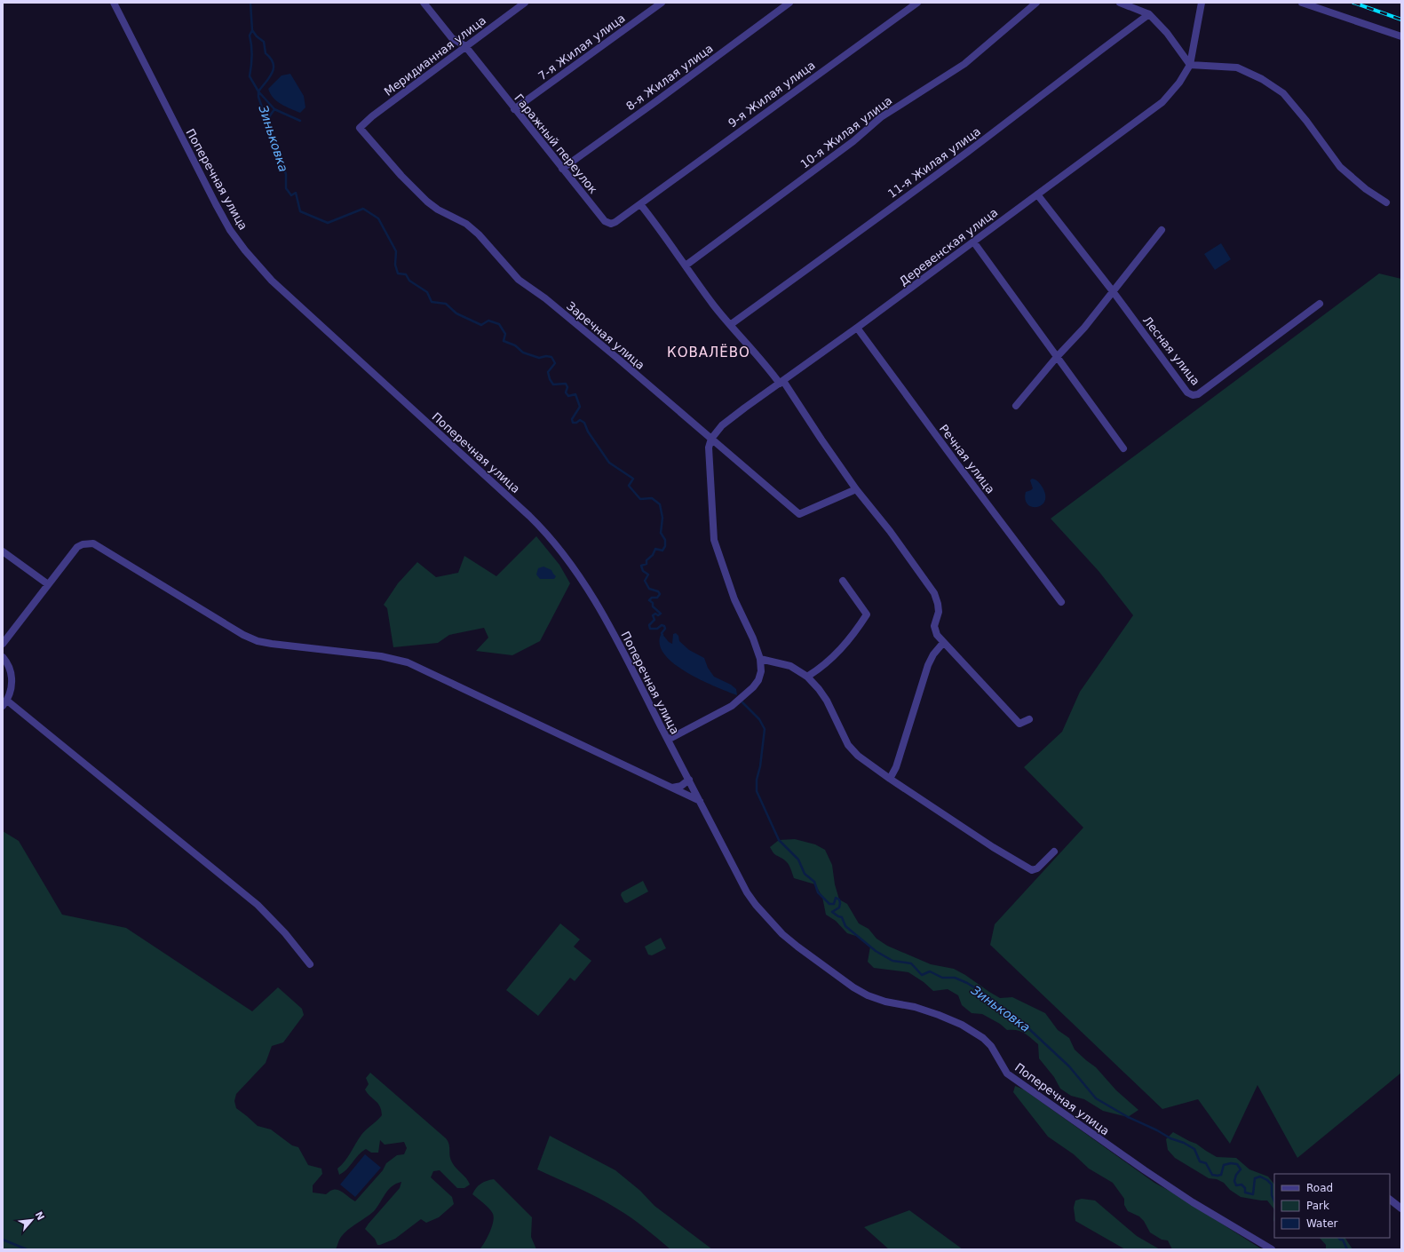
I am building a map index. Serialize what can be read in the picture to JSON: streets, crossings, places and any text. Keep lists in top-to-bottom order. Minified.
{"streets":{"street":["7-я Жилая улица","Меридианная улица","8-я Жилая улица","9-я Жилая улица","10-я Жилая улица","Гаражный переулок","11-я Жилая улица","Поперечная улица","Деревенская улица","Заречная улица","Лесная улица","Речная улица"]},"crossings":[["7-я Жилая улица","Гаражный переулок"],["Меридианная улица","Гаражный переулок"],["Меридианная улица","Заречная улица"],["8-я Жилая улица","Гаражный переулок"],["9-я Жилая улица","Гаражный переулок"],["Деревенская улица","Заречная улица"],["Деревенская улица","Лесная улица"],["Деревенская улица","Речная улица"]],"districts":["КОВАЛЁВО"],"water":["Зиньковка"],"legend":["Road","Park","Water"],"north":"top right"}
